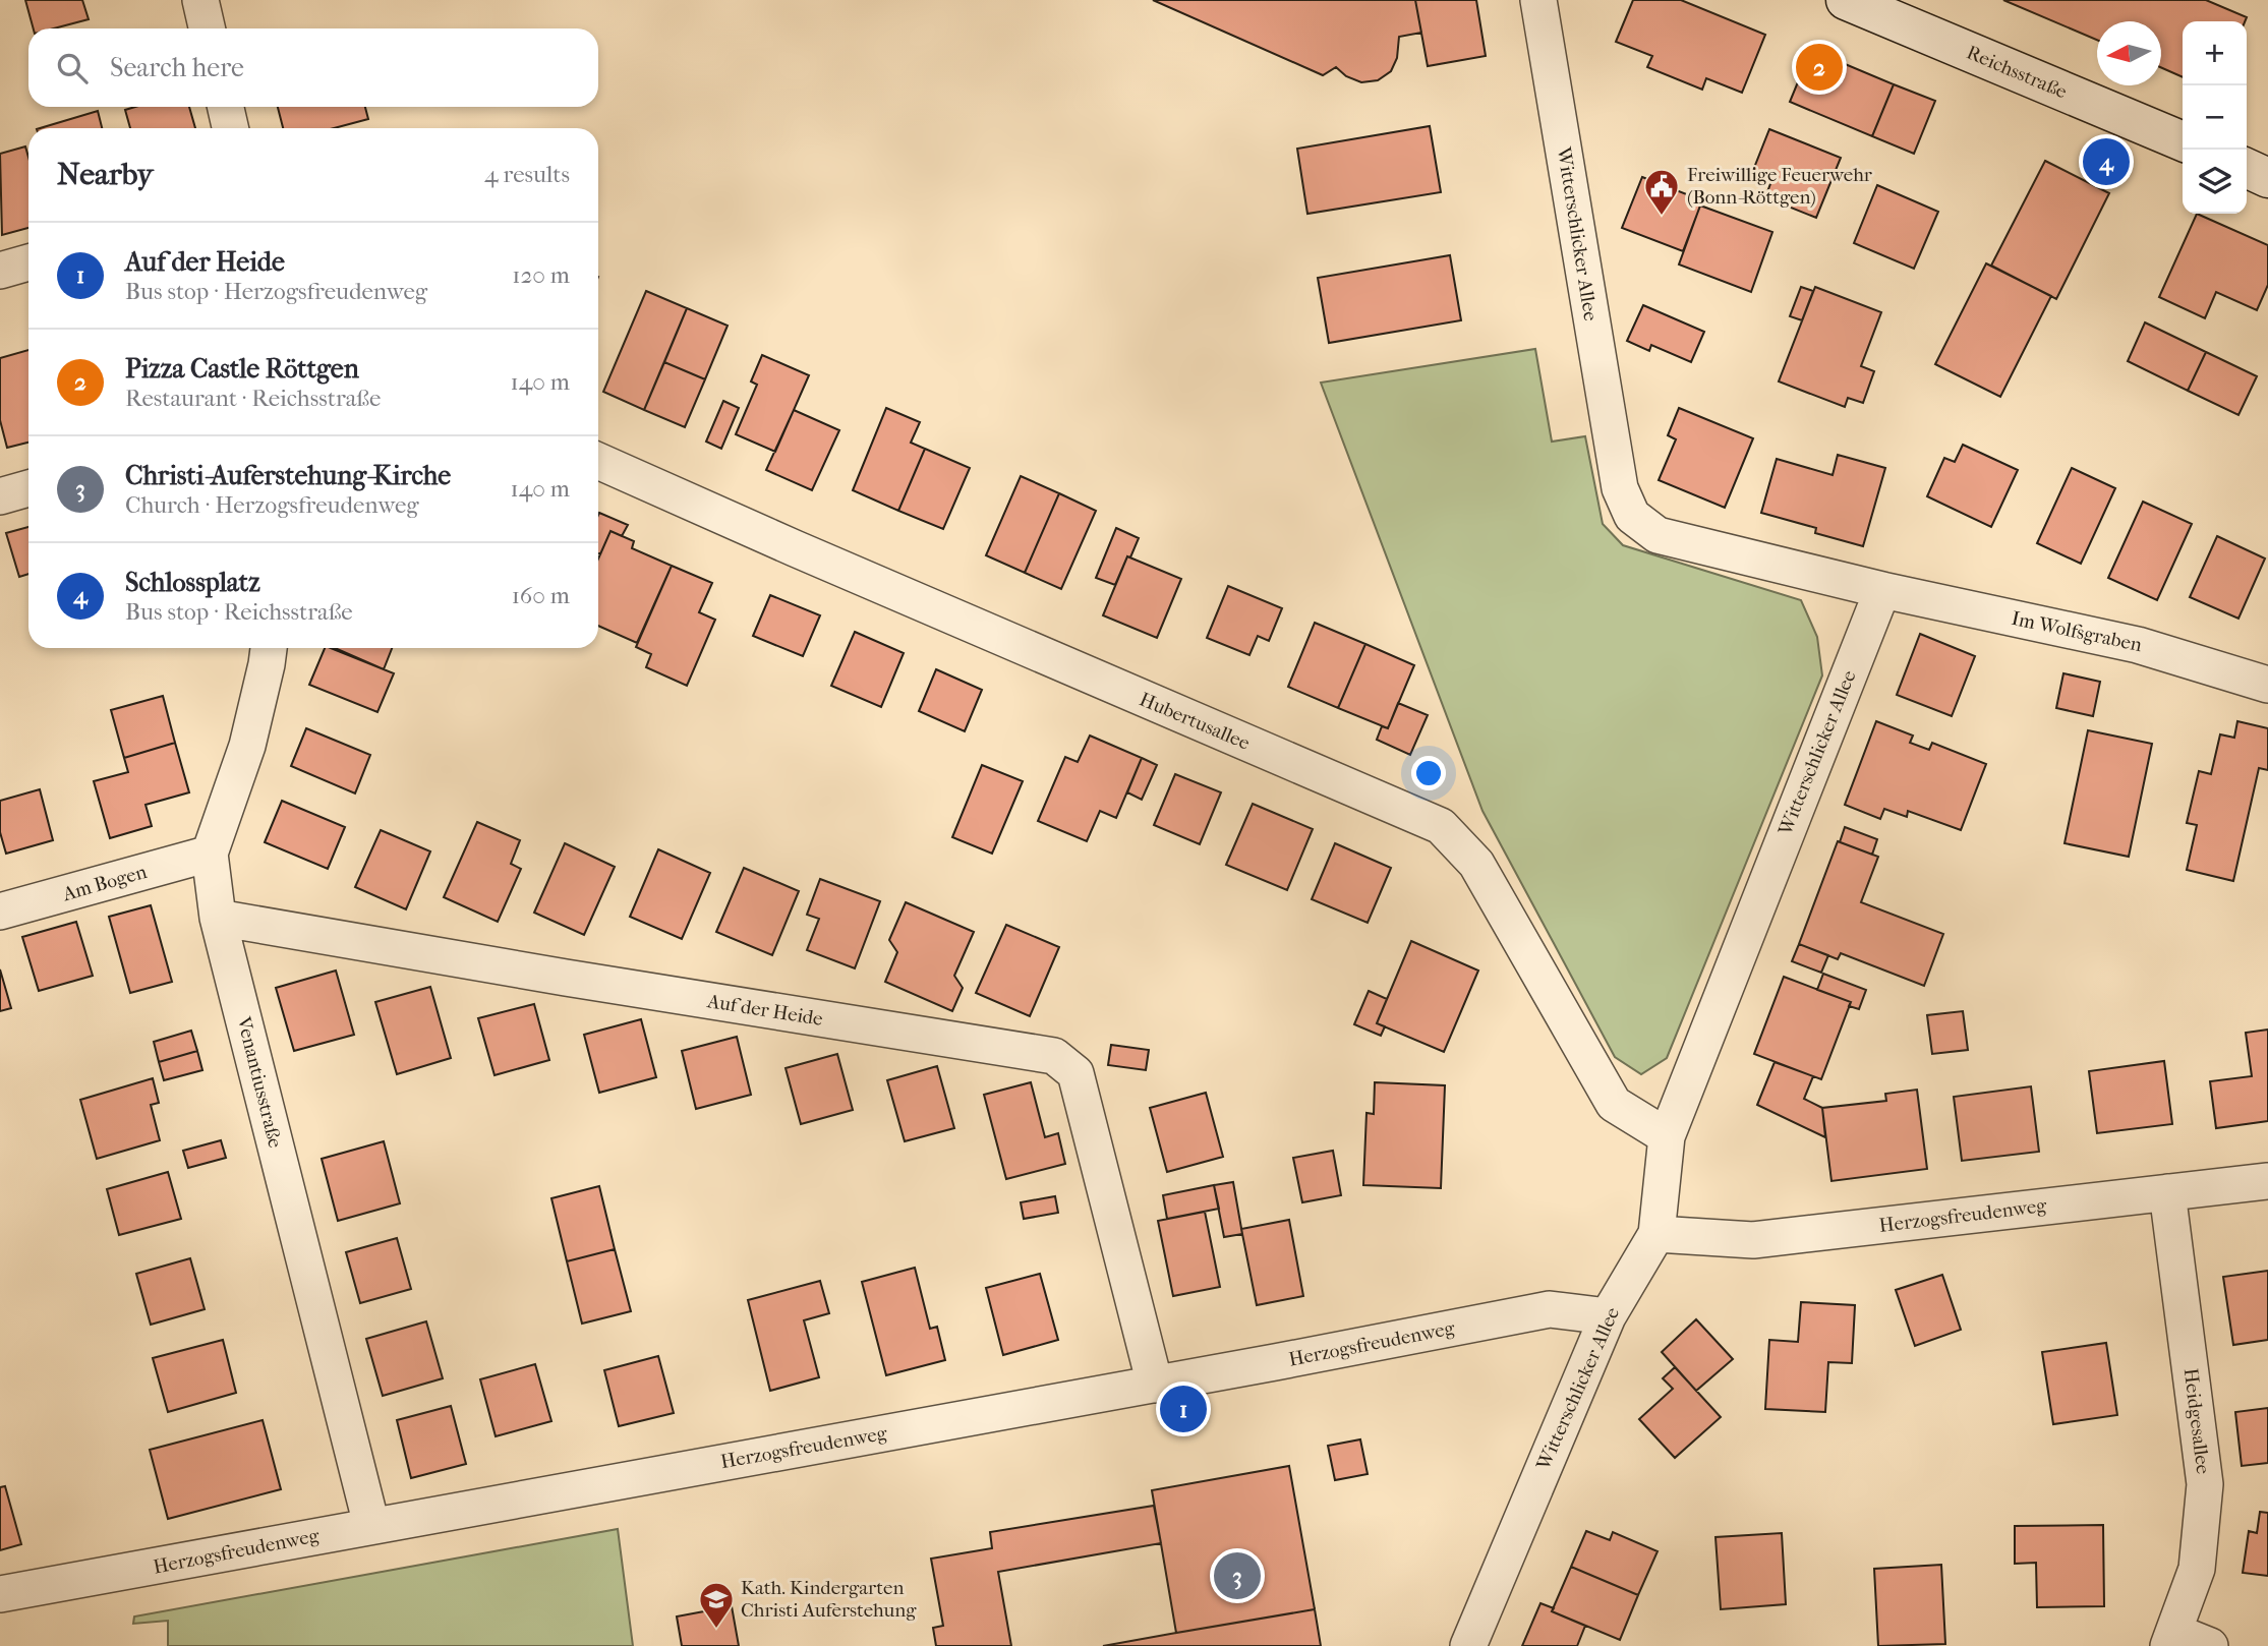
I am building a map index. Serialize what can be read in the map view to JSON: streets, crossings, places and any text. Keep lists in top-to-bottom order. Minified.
{"streets":{"main road":["Reichsstraße"],"street":["Witterschlicker Allee","Im Wolfsgraben","Hubertusallee","Am Bogen","Auf der Heide","Venantiusstraße","Herzogsfreudenweg","Heidgesallee"]},"crossings":[["Witterschlicker Allee","Im Wolfsgraben"],["Witterschlicker Allee","Hubertusallee"],["Witterschlicker Allee","Herzogsfreudenweg"],["Am Bogen","Venantiusstraße"],["Auf der Heide","Venantiusstraße"],["Auf der Heide","Herzogsfreudenweg"],["Venantiusstraße","Herzogsfreudenweg"],["Herzogsfreudenweg","Heidgesallee"]],"places":{"public building":["Freiwillige Feuerwehr (Bonn-Röttgen)"],"school or university":["Kath. Kindergarten Christi Auferstehung"]},"north":"left","page":{"map_buttons":["+","−"],"search":"Search here","pins":["2","4","1","3"],"heading":["Nearby","4 results"],"list":[{"mark":"1","name":"Auf der Heide","note":"Bus stop · Herzogsfreudenweg","value":"120 m"},{"mark":"2","name":"Pizza Castle Röttgen","note":"Restaurant · Reichsstraße","value":"140 m"},{"mark":"3","name":"Christi-Auferstehung-Kirche","note":"Church · Herzogsfreudenweg","value":"140 m"},{"mark":"4","name":"Schlossplatz","note":"Bus stop · Reichsstraße","value":"160 m"}]}}
